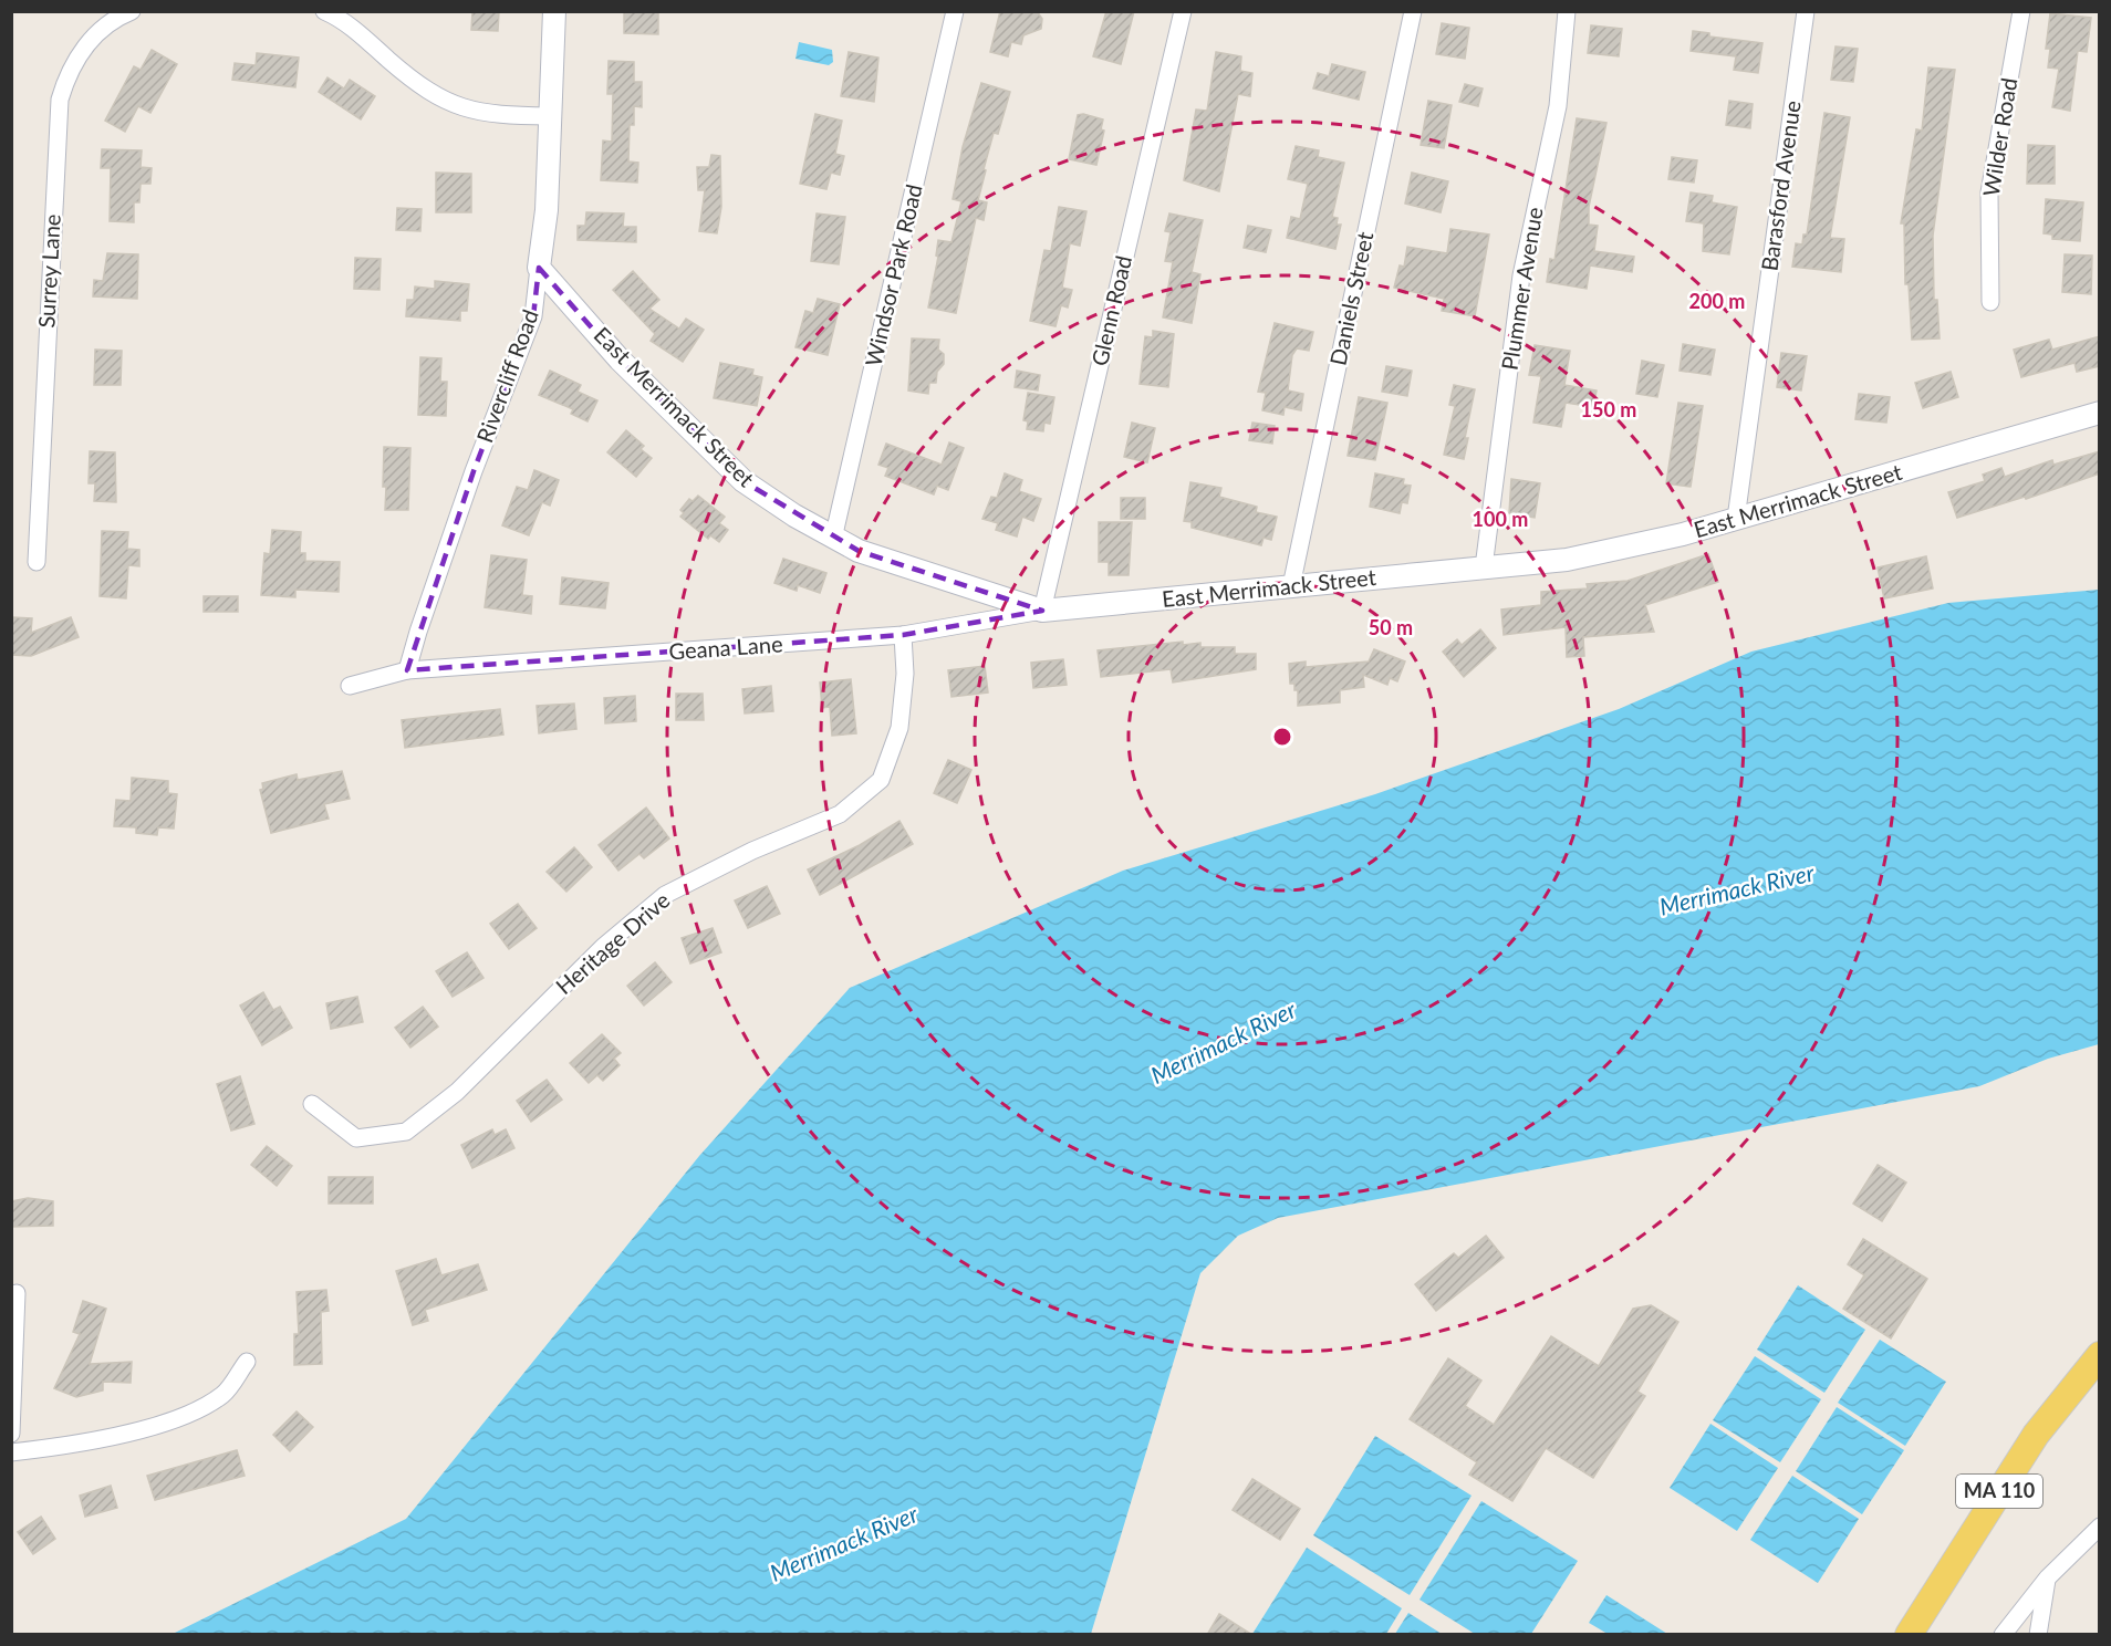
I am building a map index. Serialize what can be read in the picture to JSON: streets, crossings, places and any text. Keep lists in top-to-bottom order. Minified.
{"streets":{"main road":["MA 110"],"street":["Wilder Road","Barasford Avenue","Surrey Lane","Windsor Park Road","Plummer Avenue","Daniels Street","Glenn Road","Rivercliff Road","East Merrimack Street","Geana Lane","Heritage Drive"]},"crossings":[["Barasford Avenue","East Merrimack Street"],["Windsor Park Road","East Merrimack Street"],["Plummer Avenue","East Merrimack Street"],["Daniels Street","East Merrimack Street"],["Glenn Road","East Merrimack Street"],["Glenn Road","Geana Lane"],["Rivercliff Road","East Merrimack Street"],["Rivercliff Road","Geana Lane"],["East Merrimack Street","Geana Lane"],["Geana Lane","Heritage Drive"]],"water":["Merrimack River"],"rings":["200 m","150 m","100 m","50 m"]}
